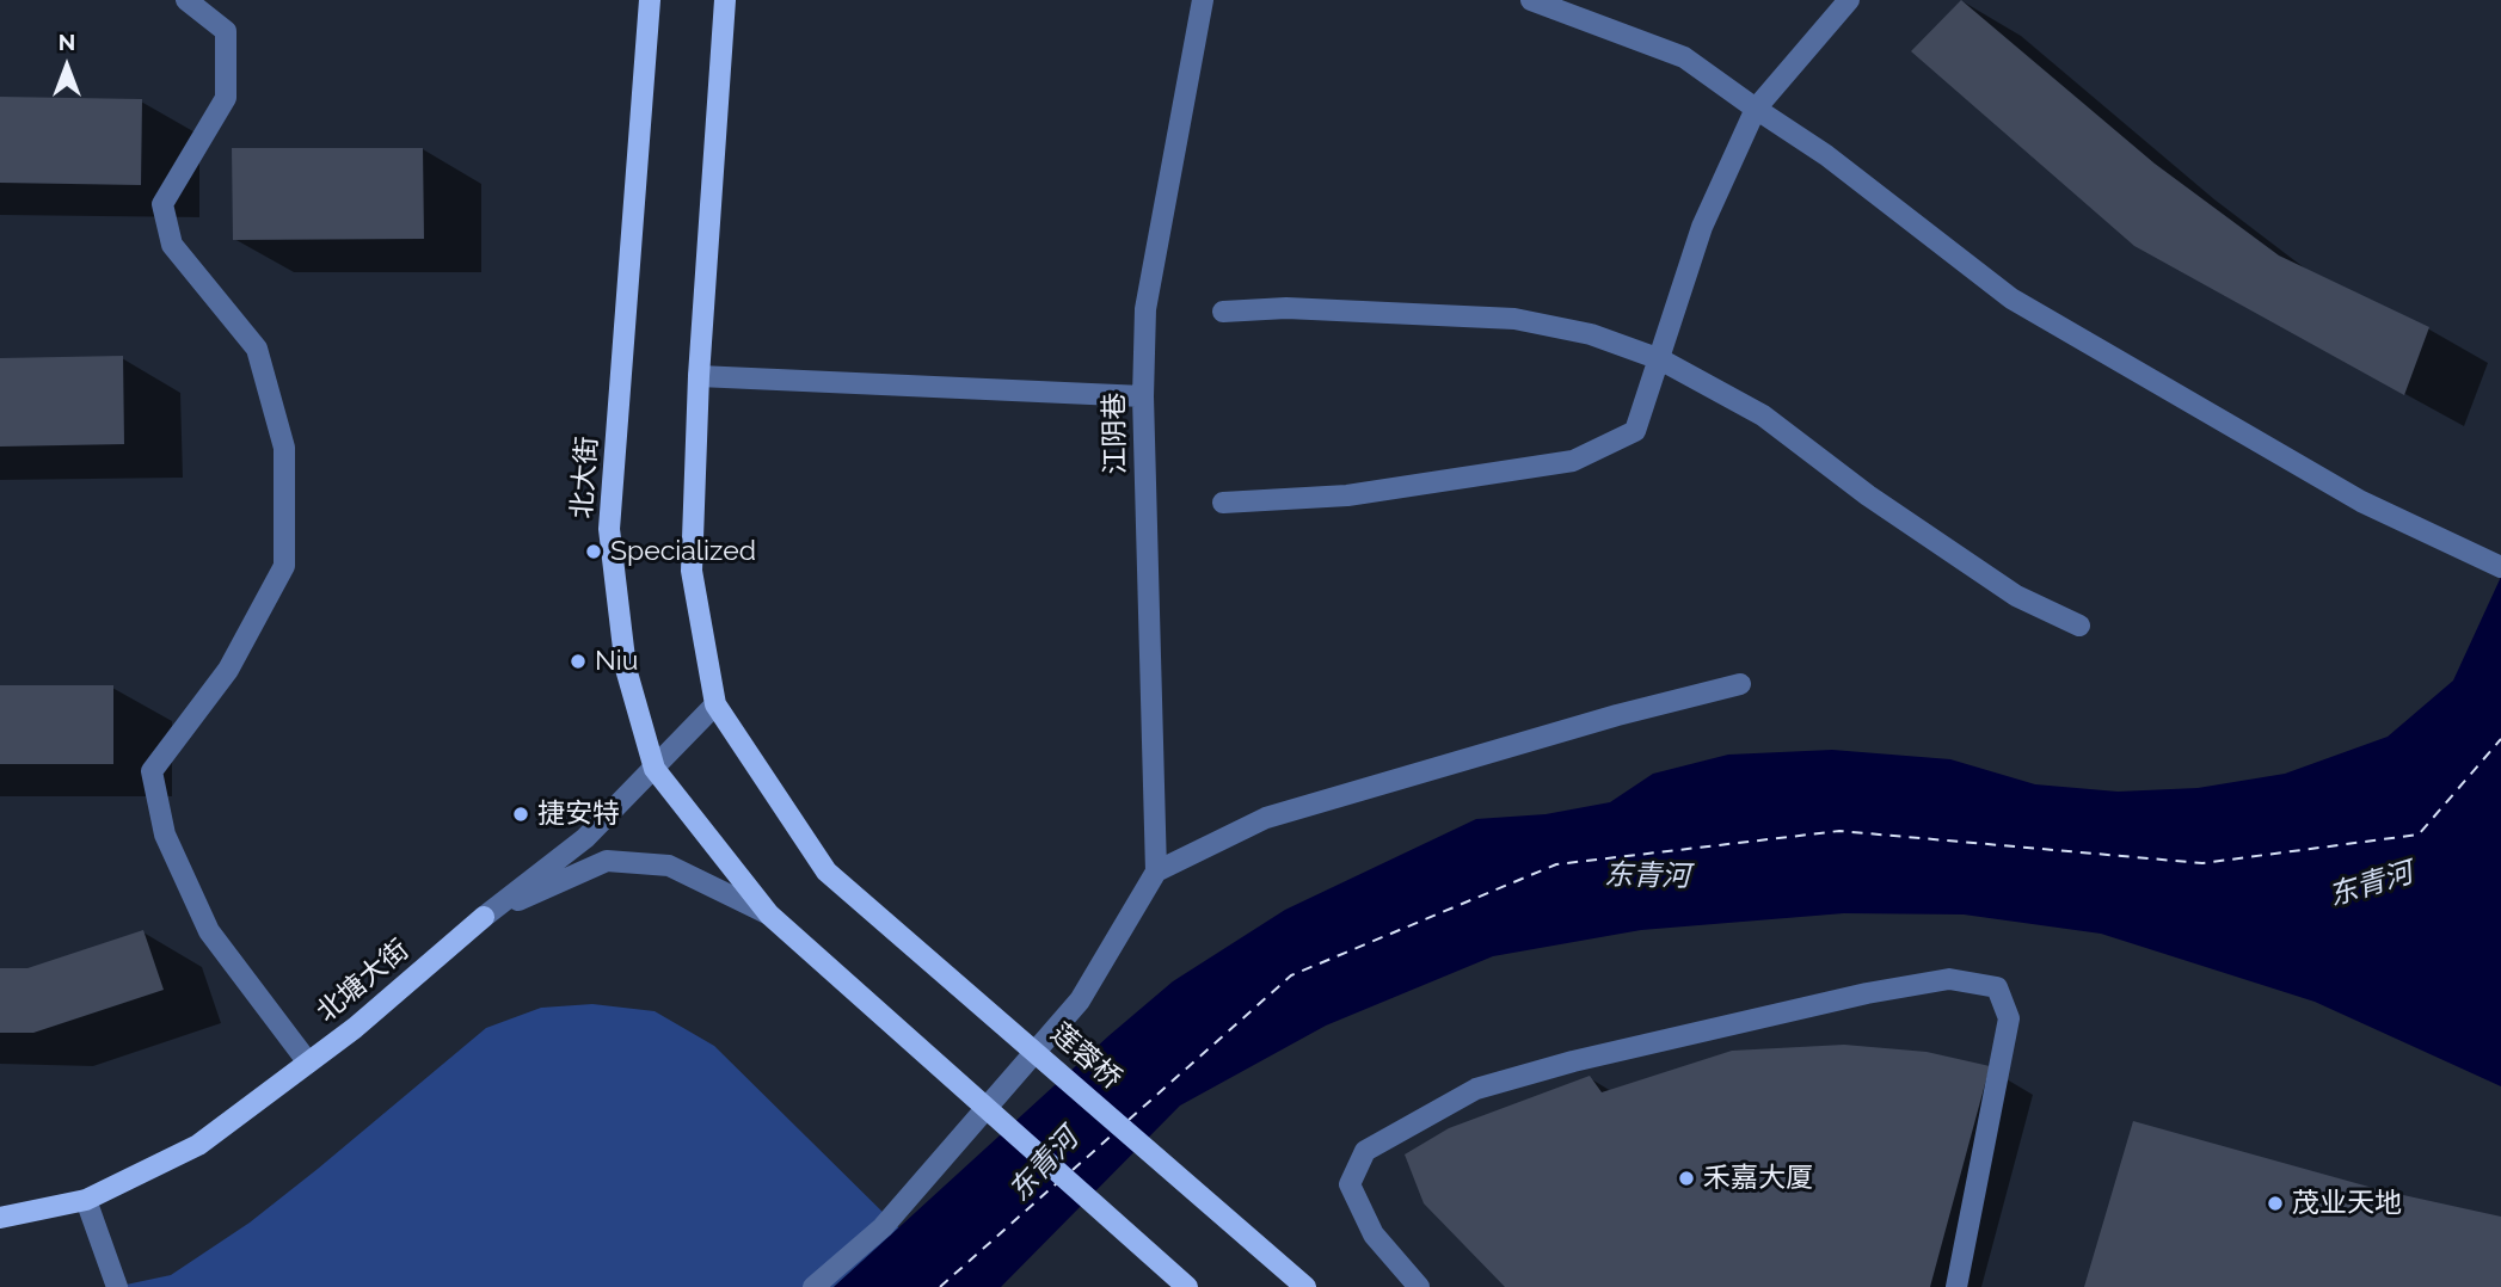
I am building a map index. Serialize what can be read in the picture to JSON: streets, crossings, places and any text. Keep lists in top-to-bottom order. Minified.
{"streets":{"main road":["北大街","北塘大街","莲蓉桥"],"street":["江阴巷"]},"crossings":[["北大街","北塘大街"]],"water":["东青河"],"places":["Specialized","Niu","捷安特","禾嘉大厦","茂业天地"],"north":"top"}
